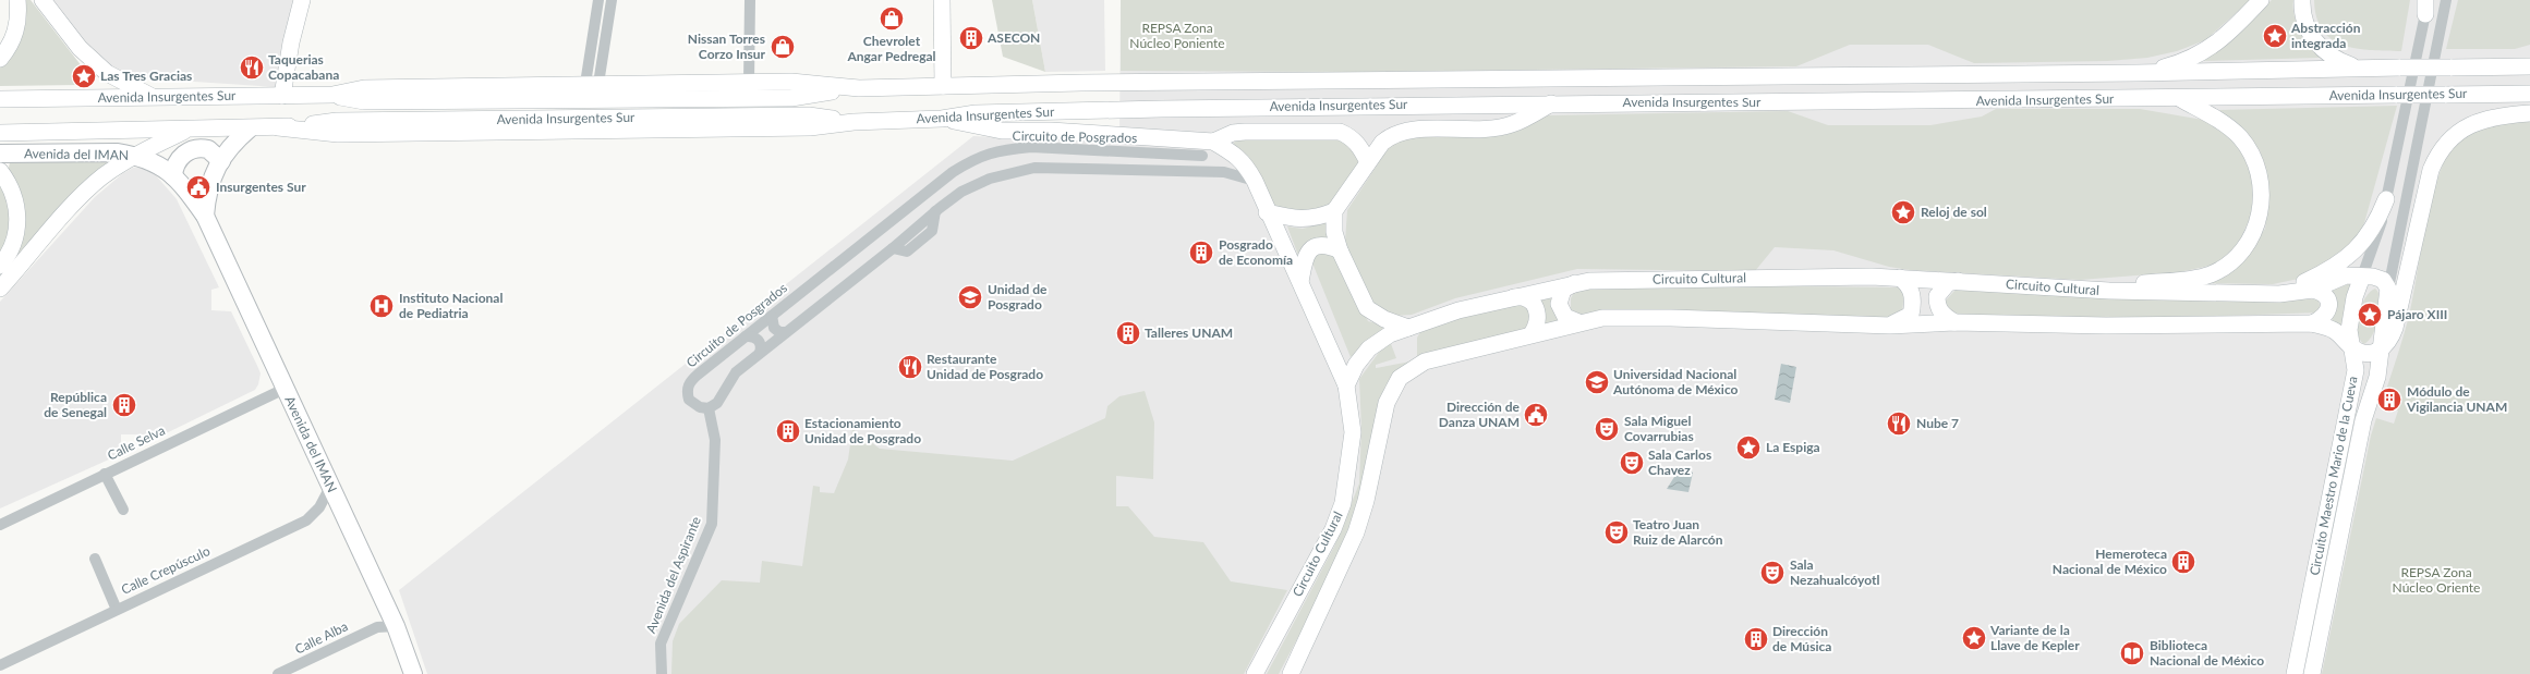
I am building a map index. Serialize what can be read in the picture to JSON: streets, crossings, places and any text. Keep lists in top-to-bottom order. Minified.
{"streets":{"main road":["Avenida Insurgentes Sur","Avenida del IMAN","Circuito Cultural","Circuito Maestro Mario de la Cueva"],"street":["Circuito de Posgrados","Calle Selva","Calle Crepúsculo","Avenida del Aspirante","Calle Alba"]},"crossings":[["Avenida Insurgentes Sur","Avenida del IMAN"],["Circuito de Posgrados","Avenida del Aspirante"],["Avenida del IMAN","Calle Selva"],["Avenida del IMAN","Calle Crepúsculo"],["Avenida del IMAN","Calle Alba"],["Circuito Cultural","Circuito Maestro Mario de la Cueva"]],"parks":["REPSA Zona Núcleo Poniente","REPSA Zona Núcleo Oriente"],"places":{"shop":["Chevrolet Angar Pedregal","Nissan Torres Corzo Insur"],"place":["Abstracción integrada","Las Tres Gracias","Reloj de sol","Pájaro XIII","La Espiga","Variante de la Llave de Kepler"],"building":["ASECON","Posgrado de Economía","Talleres UNAM","Módulo de Vigilancia UNAM","República de Senegal","Estacionamiento Unidad de Posgrado","Hemeroteca Nacional de México","Dirección de Música"],"restaurant":["Taquerias Copacabana","Restaurante Unidad de Posgrado","Nube 7"],"public building":["Insurgentes Sur","Dirección de Danza UNAM"],"school or university":["Unidad de Posgrado","Universidad Nacional Autónoma de México"],"hospital":["Instituto Nacional de Pediatria"],"theatre":["Sala Miguel Covarrubias","Sala Carlos Chavez","Teatro Juan Ruiz de Alarcón","Sala Nezahualcóyotl"],"library":["Biblioteca Nacional de México"]}}
